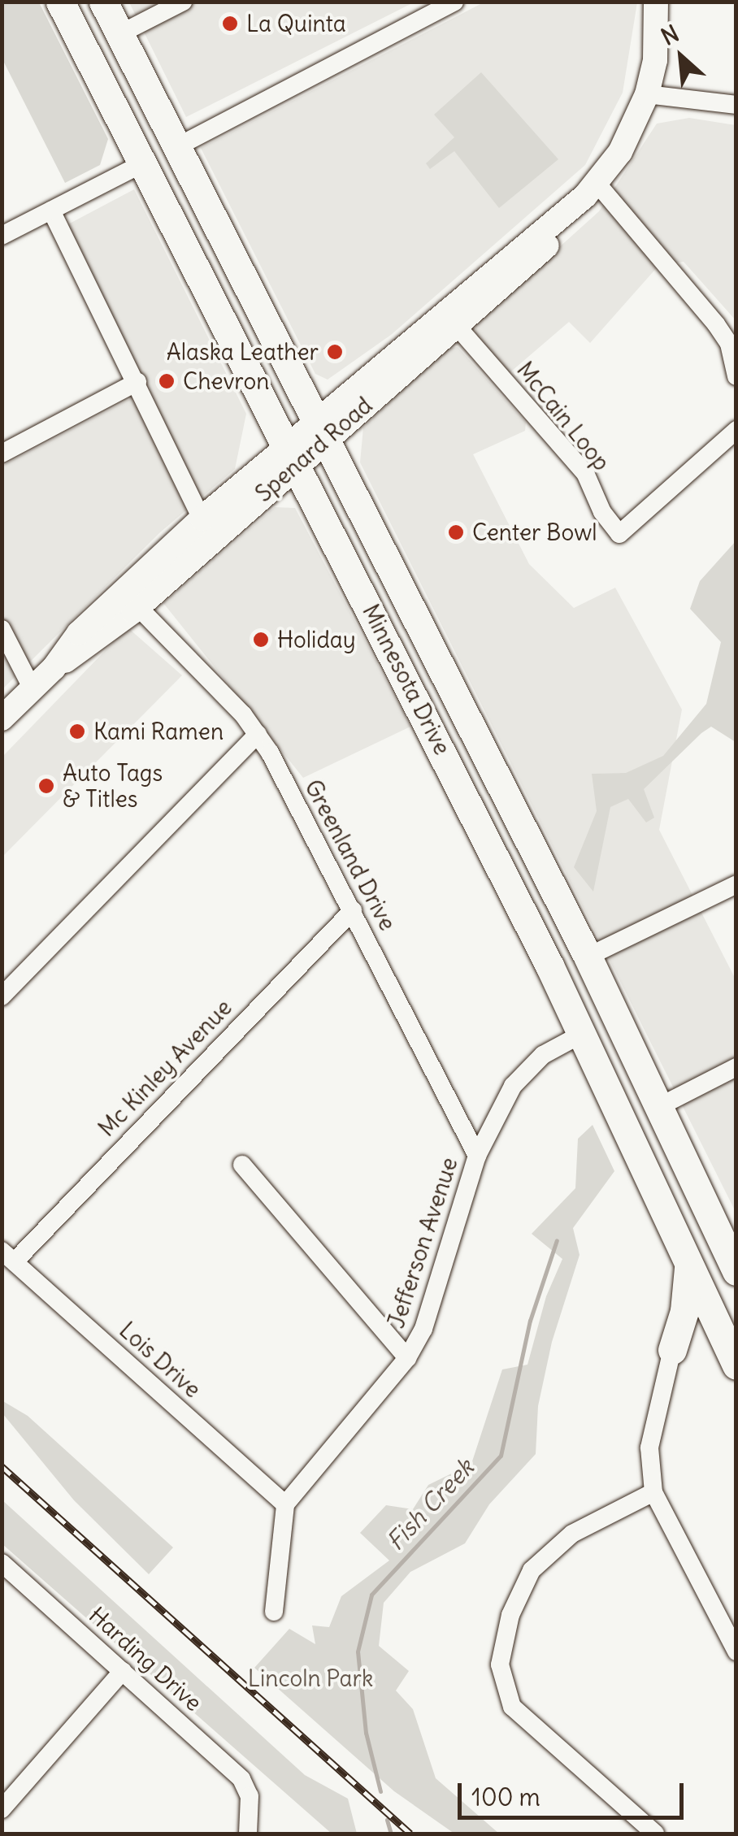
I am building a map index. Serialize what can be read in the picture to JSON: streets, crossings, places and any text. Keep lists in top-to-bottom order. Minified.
{"streets":{"main road":["Spenard Road","Minnesota Drive"],"street":["McCain Loop","Greenland Drive","Mc Kinley Avenue","Jefferson Avenue","Lois Drive","Harding Drive"]},"crossings":[["McCain Loop","Spenard Road"],["Spenard Road","Minnesota Drive"],["Spenard Road","Greenland Drive"],["Minnesota Drive","Jefferson Avenue"],["Greenland Drive","Mc Kinley Avenue"],["Greenland Drive","Jefferson Avenue"],["Mc Kinley Avenue","Lois Drive"],["Jefferson Avenue","Lois Drive"]],"water":["Fish Creek"],"parks":["Lincoln Park"],"places":["La Quinta","Alaska Leather","Chevron","Center Bowl","Holiday","Kami Ramen","Auto Tags & Titles"],"scale_bar":"100 m","north":"top left"}
